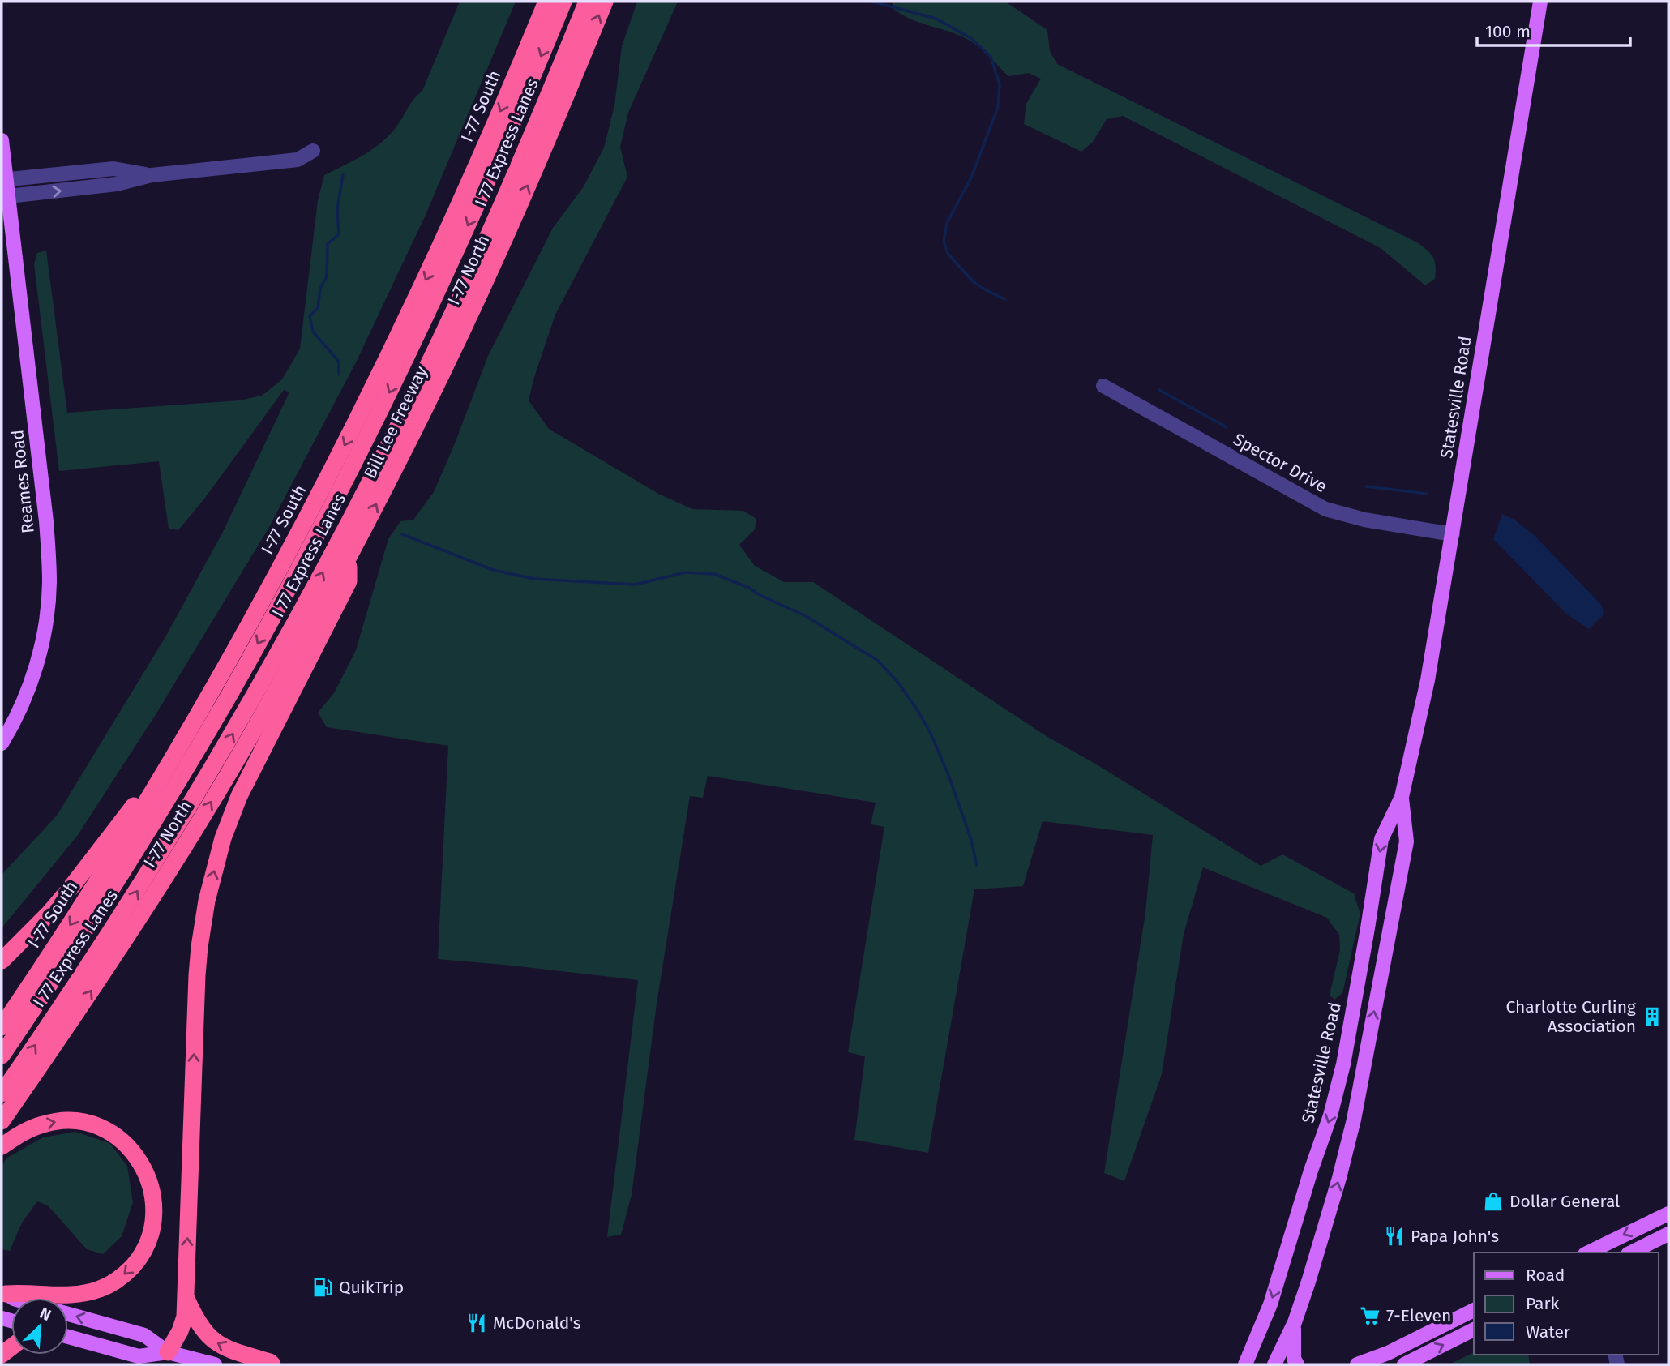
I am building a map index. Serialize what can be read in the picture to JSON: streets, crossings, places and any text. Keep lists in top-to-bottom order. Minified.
{"streets":{"highway":["I-77 South","I 77 Express Lanes","I-77 North","Bill Lee Freeway"],"main road":["Statesville Road","Reames Road"],"street":["Spector Drive"]},"crossings":[["I-77 North","Bill Lee Freeway"],["Statesville Road","Spector Drive"]],"one_way":["Bill Lee Freeway"],"places":{"building":["Charlotte Curling Association"],"shop":["Dollar General"],"restaurant":["Papa John's","McDonald's"],"fuel station":["QuikTrip"],"supermarket":["7-Eleven"]},"legend":["Road","Park","Water"],"scale_bar":"100 m","north":"top right"}
